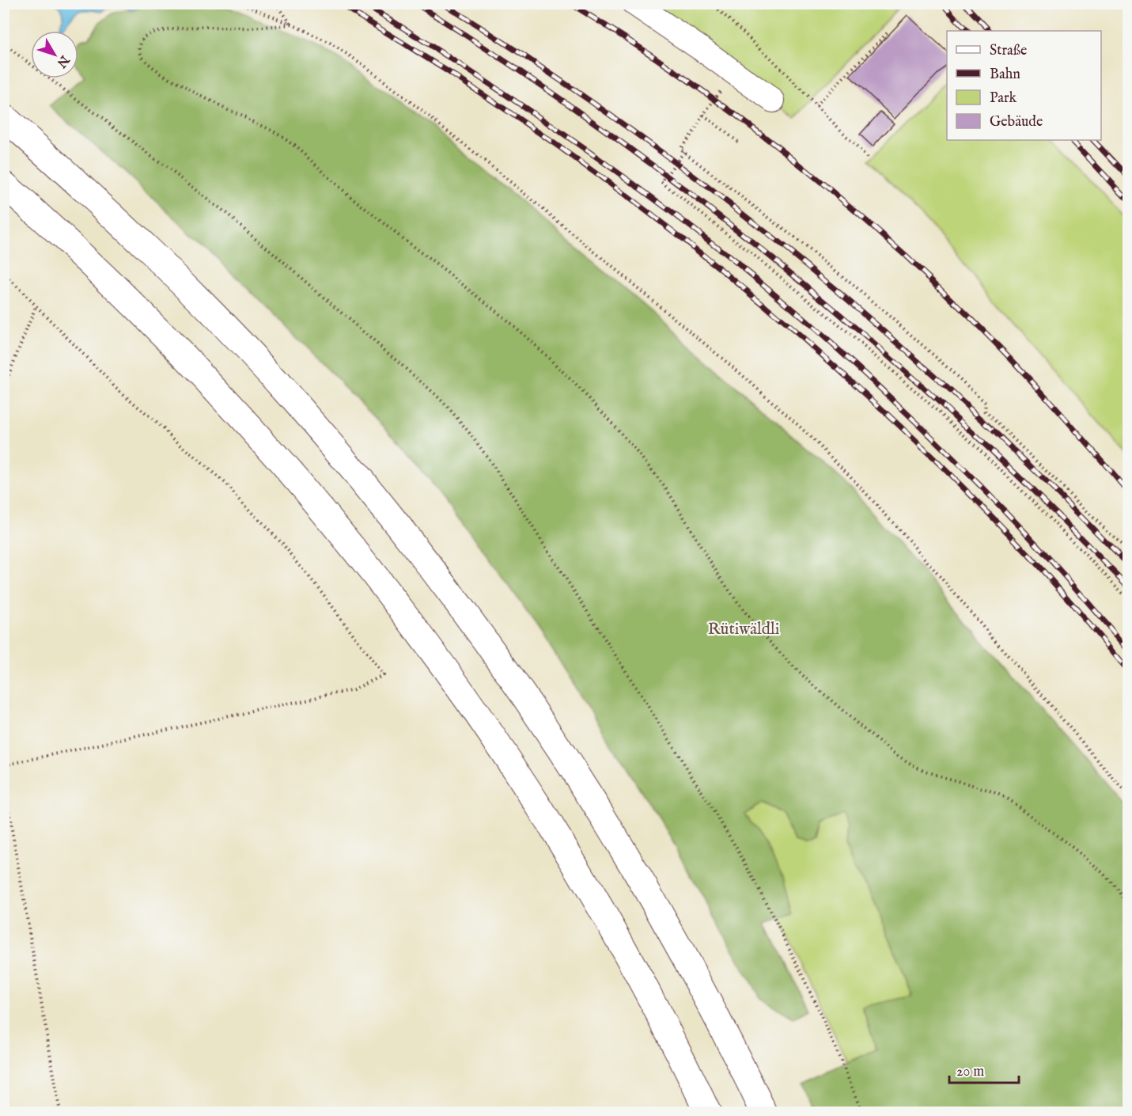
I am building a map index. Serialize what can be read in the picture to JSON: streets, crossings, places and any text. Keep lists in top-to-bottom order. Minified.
{"parks":["Rütiwäldli"],"legend":["Straße","Bahn","Park","Gebäude"],"scale_bar":"20 m","north":"bottom right"}
